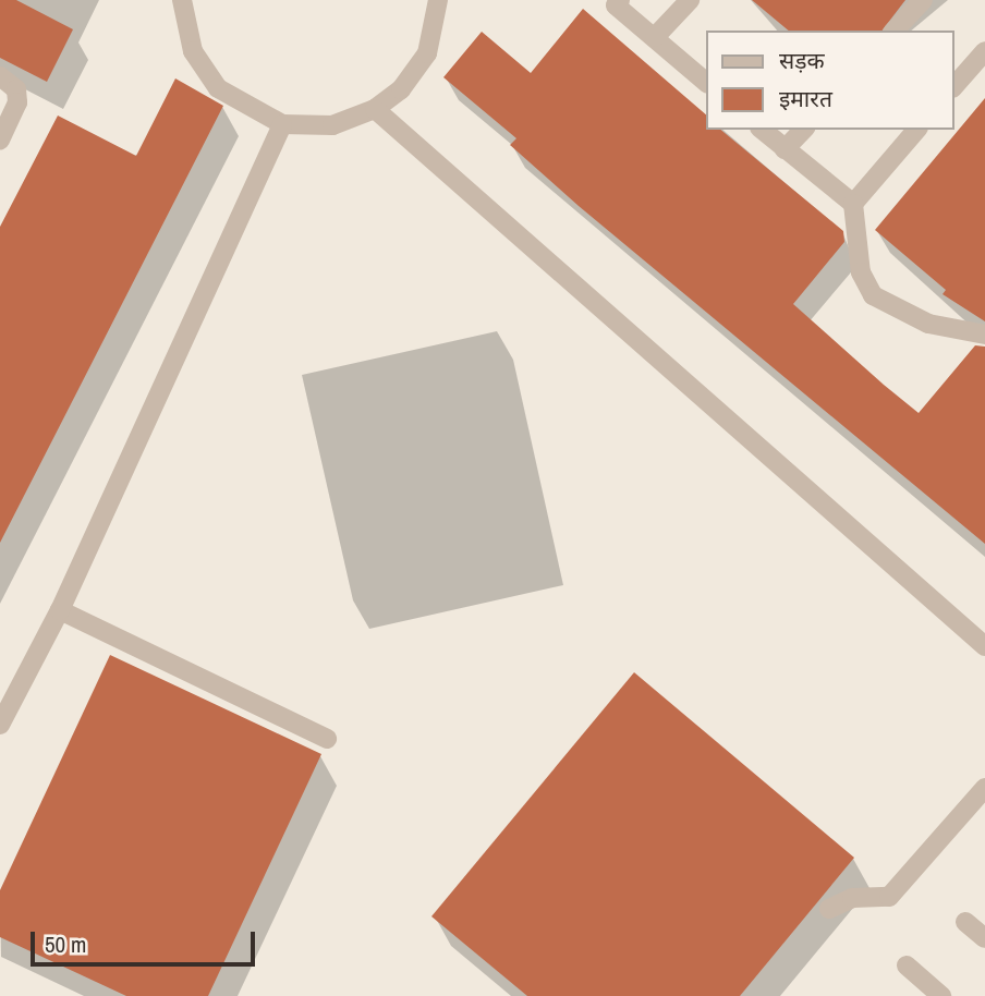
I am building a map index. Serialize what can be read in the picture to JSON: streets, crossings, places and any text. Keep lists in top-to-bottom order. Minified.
{"legend":["सड़क","इमारत"],"scale_bar":"50 m"}
